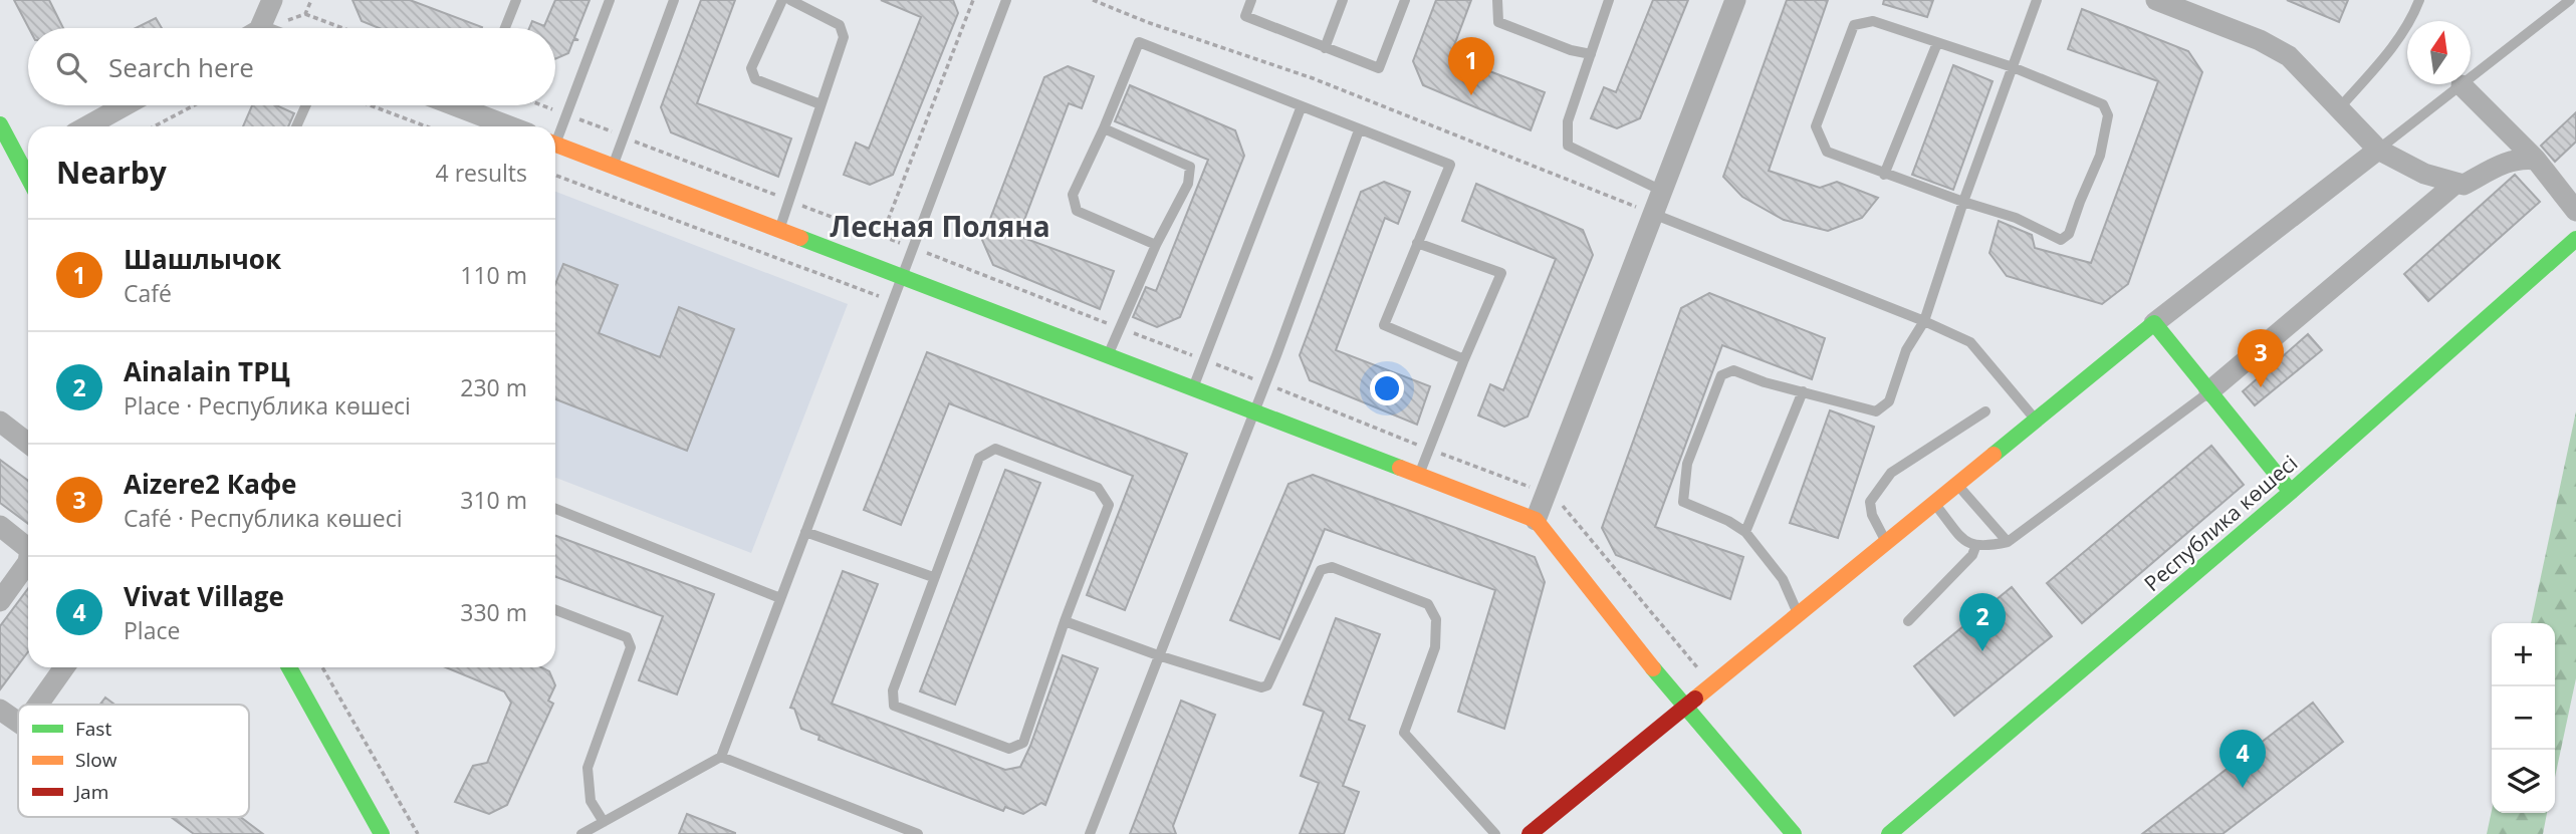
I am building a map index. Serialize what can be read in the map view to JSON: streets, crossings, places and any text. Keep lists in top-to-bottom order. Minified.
{"streets":{"street":["Республика көшесі"]},"districts":["Лесная Поляна"],"legend":["Fast","Slow","Jam"],"north":"top","page":{"search":"Search here","pins":["1","3","2","4"],"heading":["Nearby","4 results"],"list":[{"mark":"1","name":"Шашлычок","note":"Café","value":"110 m"},{"mark":"2","name":"Ainalain ТРЦ","note":"Place · Республика көшесі","value":"230 m"},{"mark":"3","name":"Aizere2 Кафе","note":"Café · Республика көшесі","value":"310 m"},{"mark":"4","name":"Vivat Village","note":"Place","value":"330 m"}],"map_buttons":["+","−"]}}
